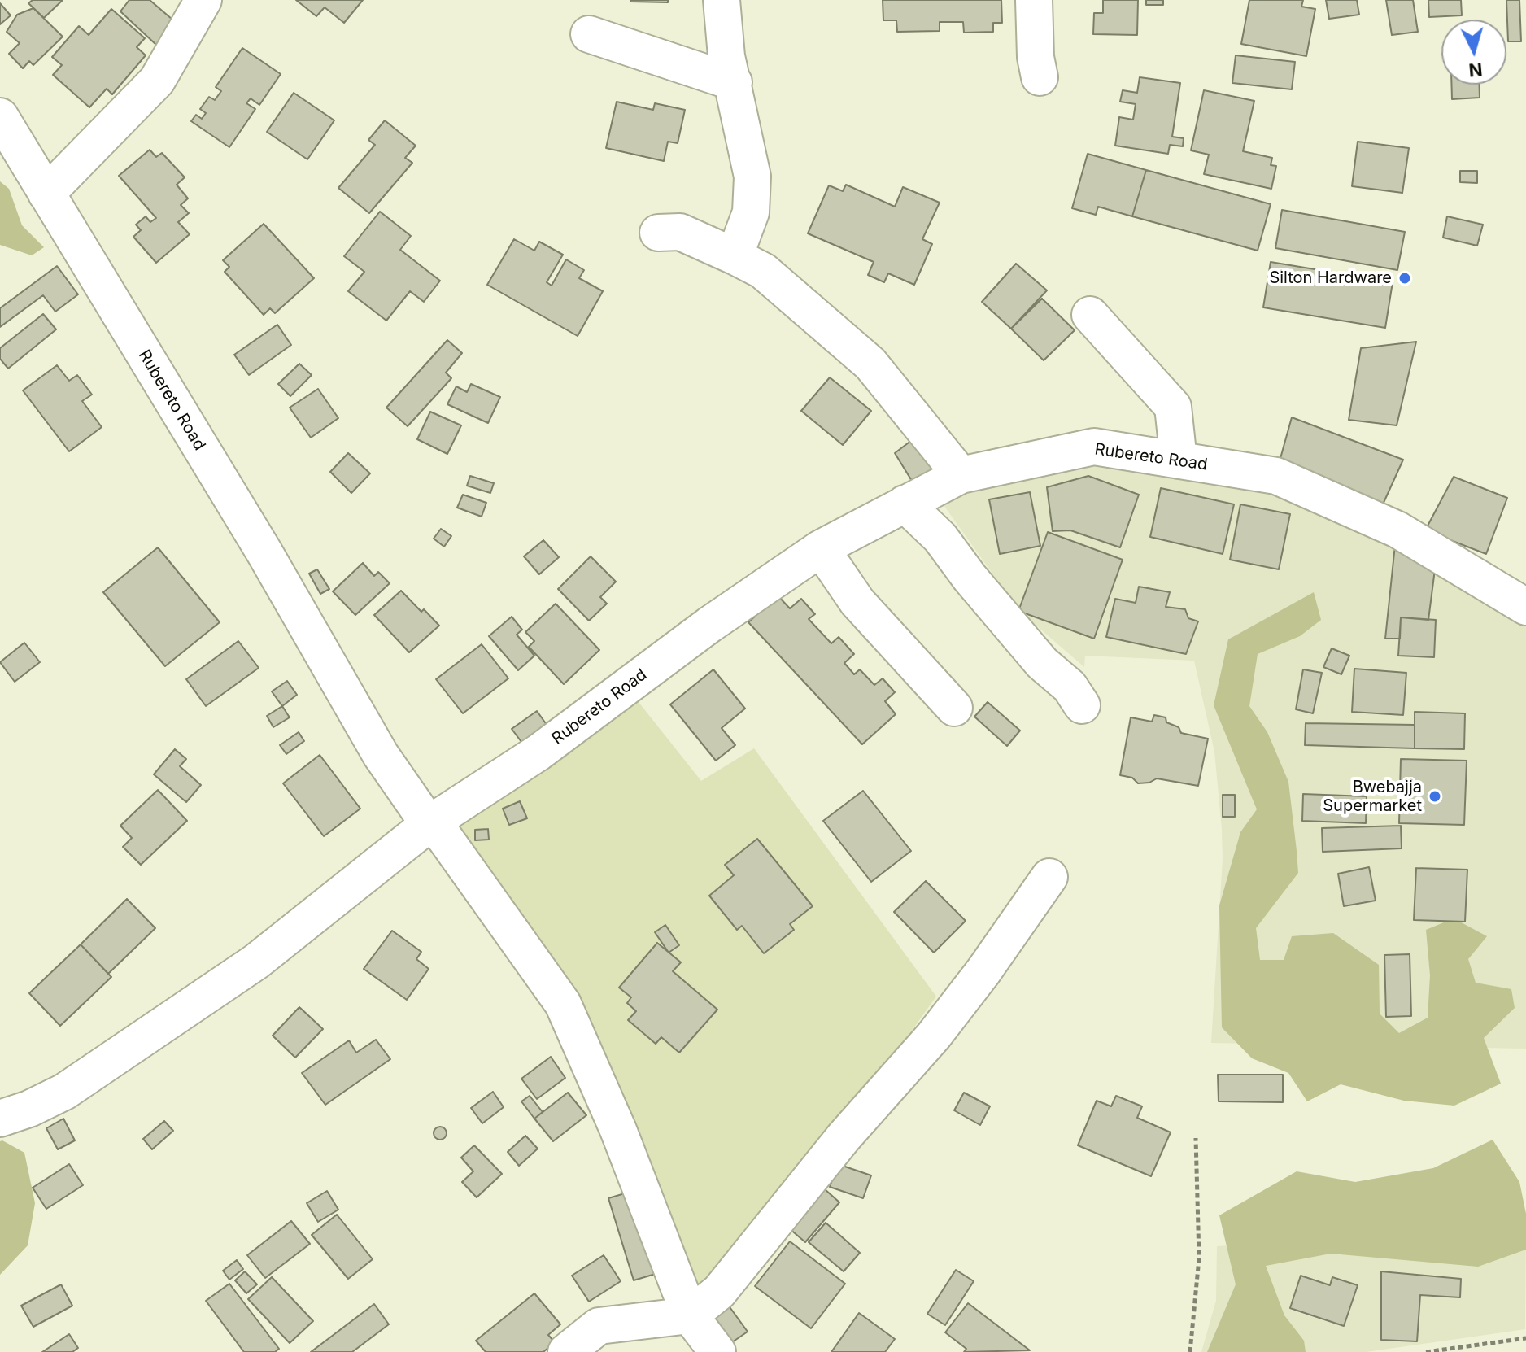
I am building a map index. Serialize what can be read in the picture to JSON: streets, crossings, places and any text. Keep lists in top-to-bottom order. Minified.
{"streets":{"street":["Rubereto Road"]},"places":["Silton Hardware","Bwebajja Supermarket"],"north":"bottom"}
